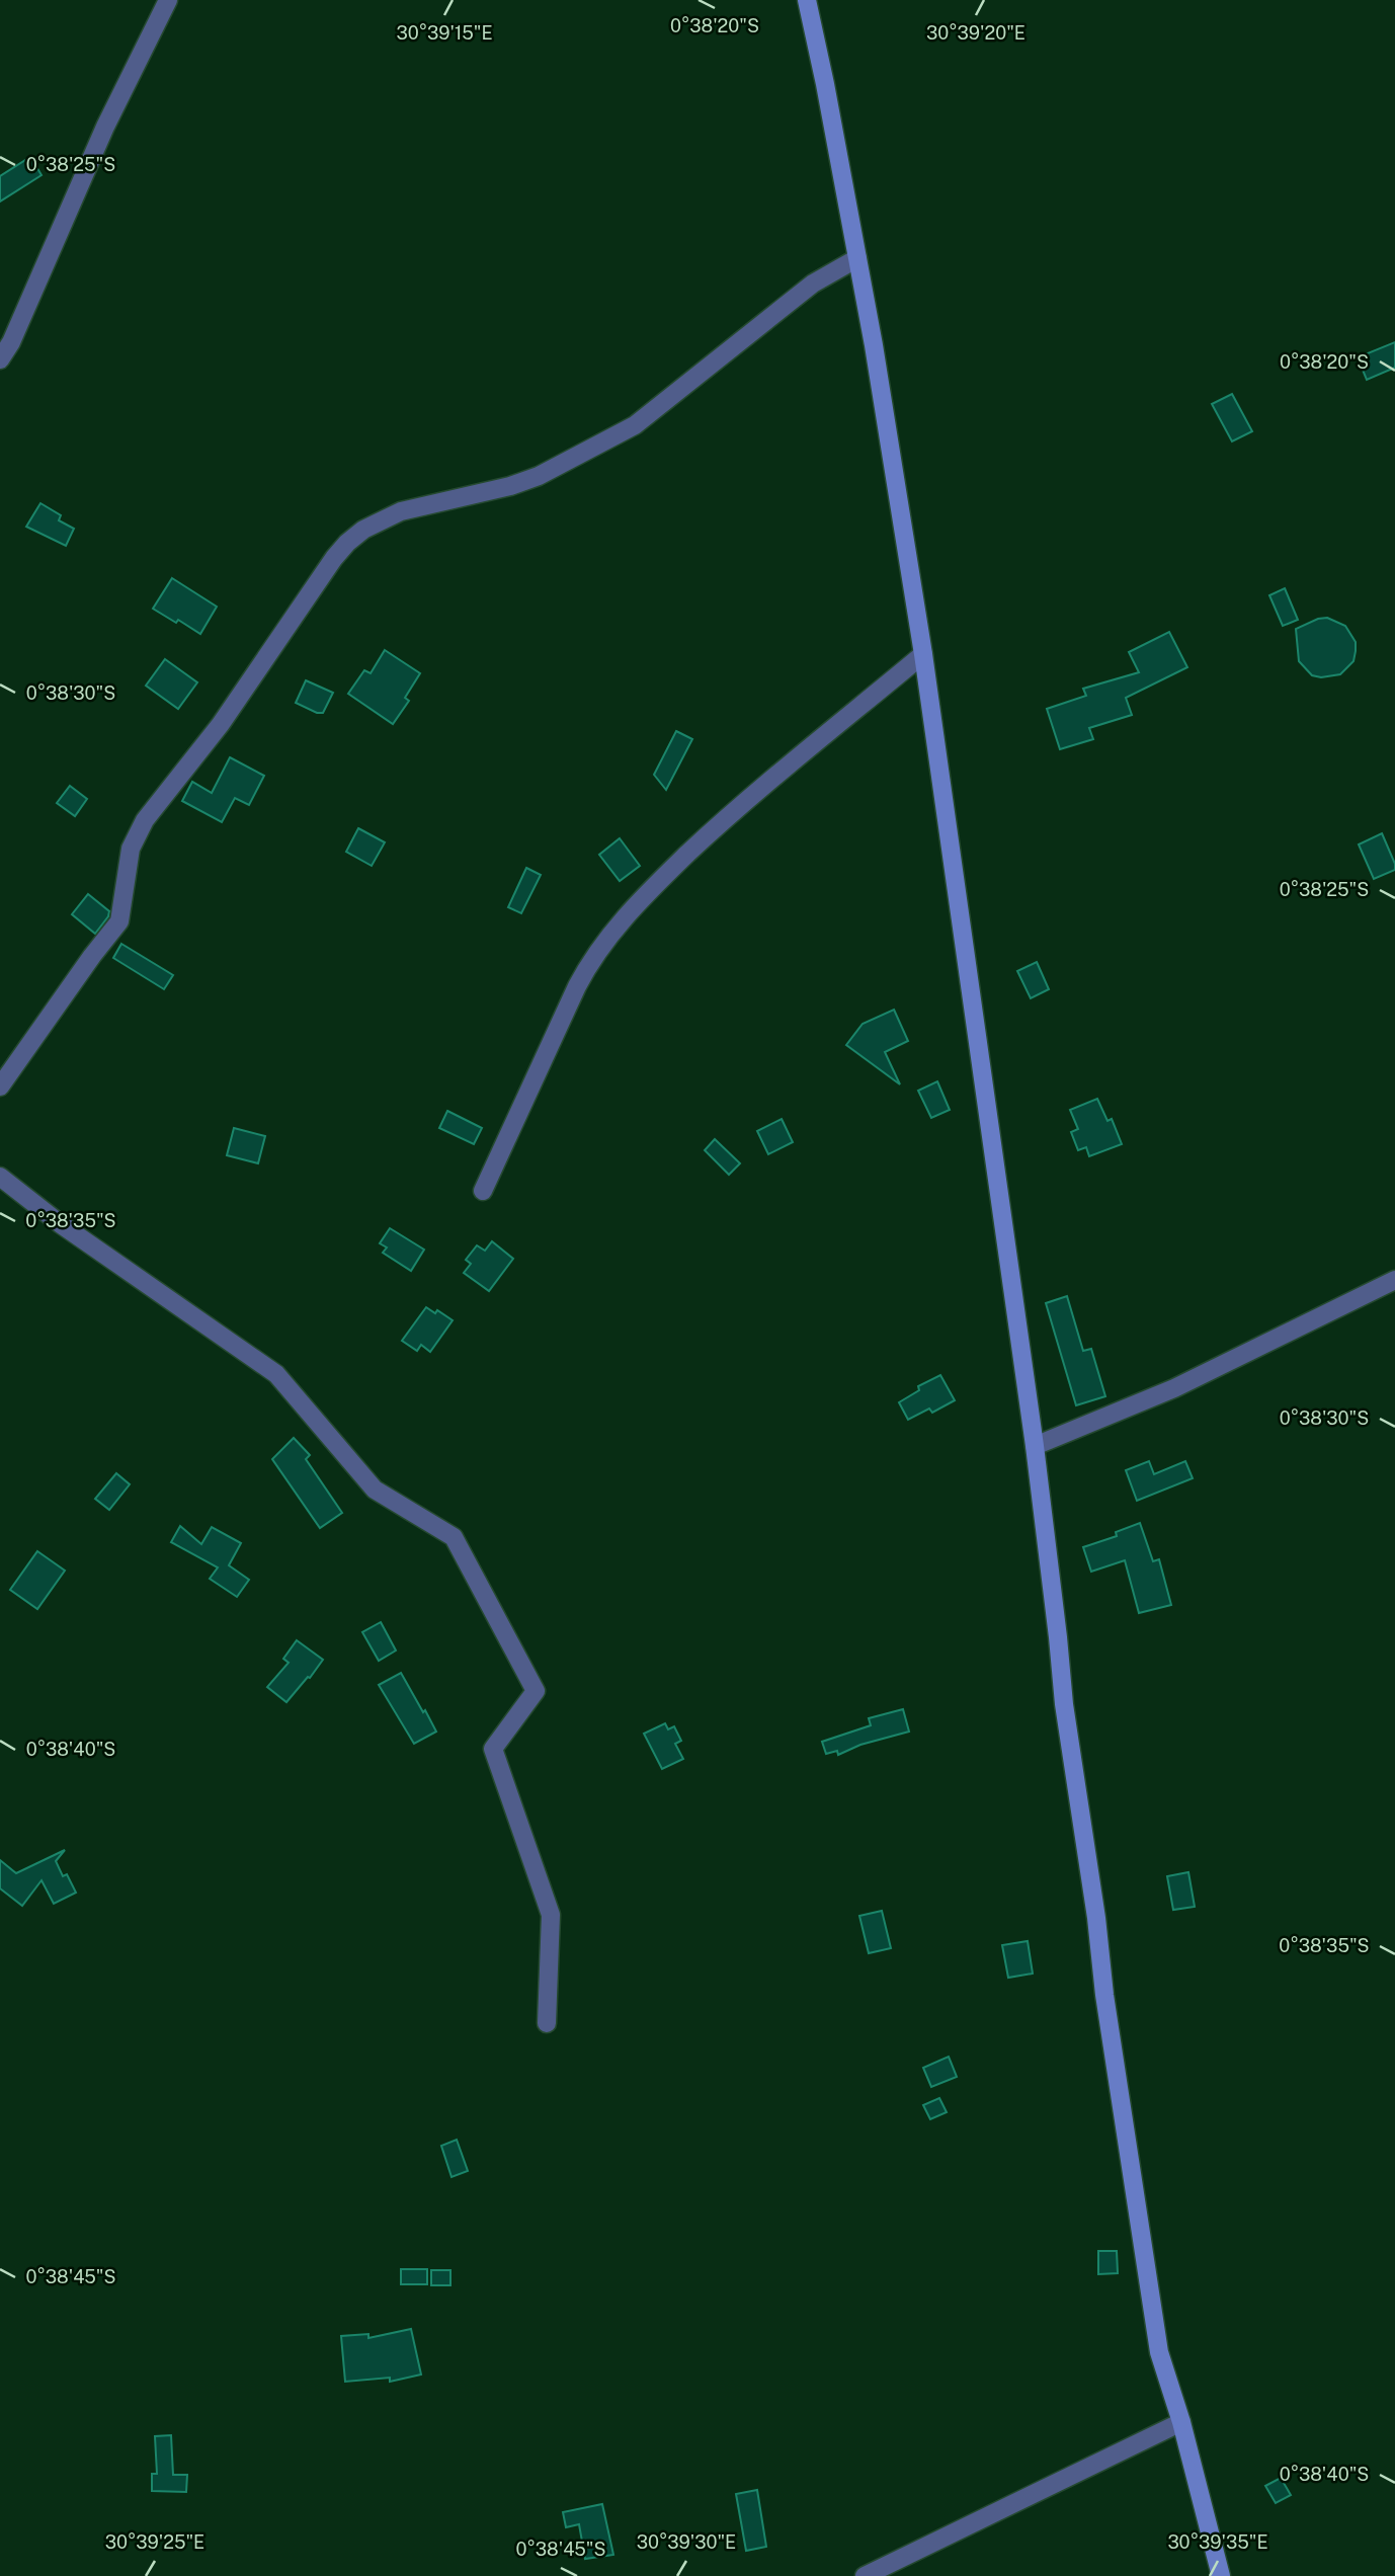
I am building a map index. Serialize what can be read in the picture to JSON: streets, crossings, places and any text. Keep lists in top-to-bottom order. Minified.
{"coordinates":["0°38'20\"S","30°39'15\"E","30°39'20\"E","0°38'25\"S","0°38'30\"S","0°38'35\"S","0°38'40\"S","0°38'45\"S","30°39'25\"E","30°39'30\"E","30°39'35\"E"]}
